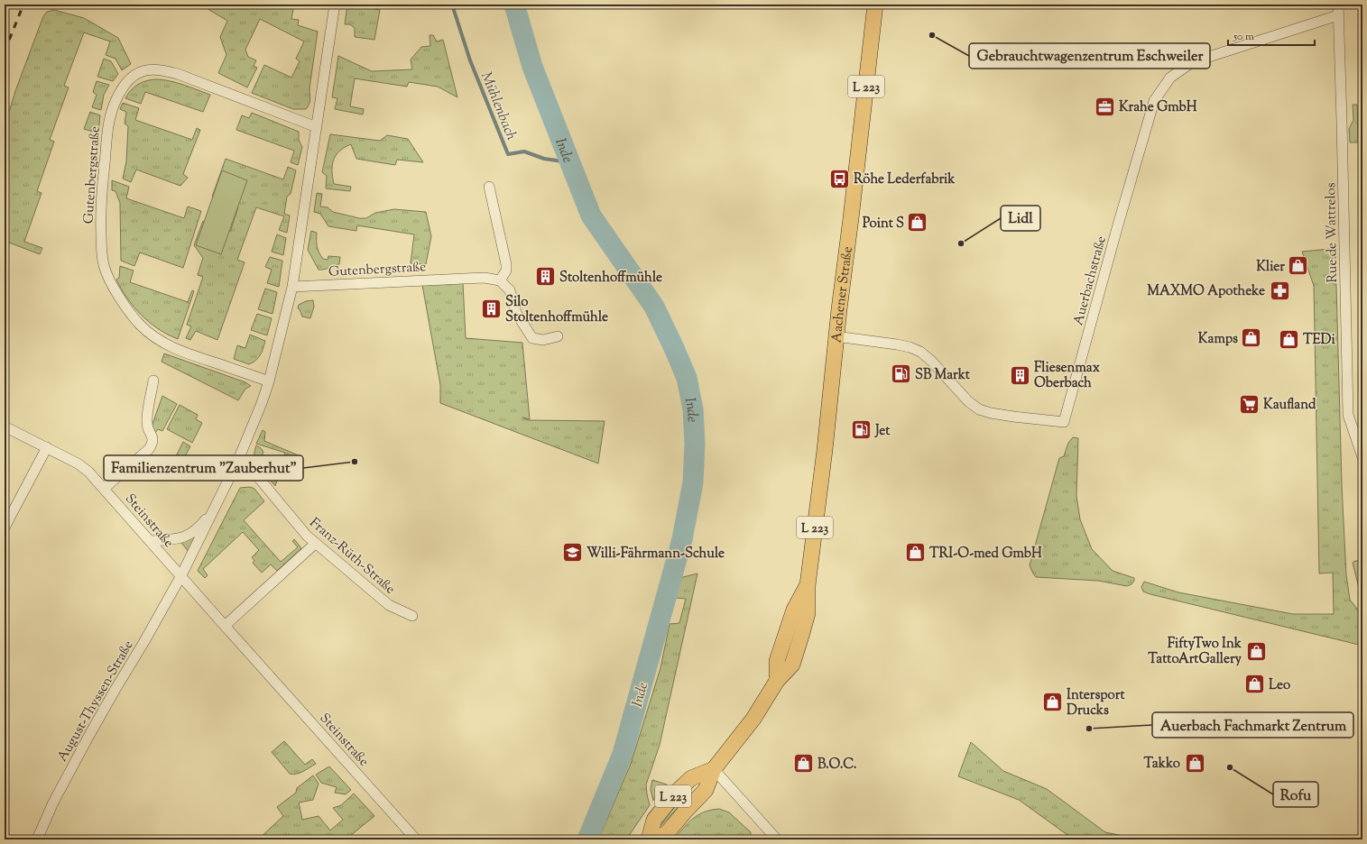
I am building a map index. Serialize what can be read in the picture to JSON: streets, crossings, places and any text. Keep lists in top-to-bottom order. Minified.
{"streets":{"main road":["L 223","Aachener Straße"],"street":["Gutenbergstraße","Rue de Wattrelos","Auerbachstraße","Steinstraße","Franz-Rüth-Straße","August-Thyssen-Straße"]},"crossings":[["L 223","Aachener Straße"],["Rue de Wattrelos","Auerbachstraße"],["Auerbachstraße","Aachener Straße"],["Steinstraße","August-Thyssen-Straße"]],"water":["Mühlenbach","Inde"],"places":{"other":["Gebrauchtwagenzentrum Eschweiler","Lidl","Familienzentrum \"Zauberhut\"","Auerbach Fachmarkt Zentrum","Rofu"],"office":["Krahe GmbH"],"bus stop":["Röhe Lederfabrik"],"shop":["Point S","Klier","Kamps","TEDi","TRI-O-med GmbH","FiftyTwo Ink TattoArtGallery","Leo","Intersport Drucks","Takko","B.O.C."],"building":["Stoltenhoffmühle","Silo Stoltenhoffmühle","Fliesenmax Oberbach"],"pharmacy":["MAXMO Apotheke"],"fuel station":["SB Markt","Jet"],"supermarket":["Kaufland"],"school or university":["Willi-Fährmann-Schule"]},"scale_bar":"50 m"}
